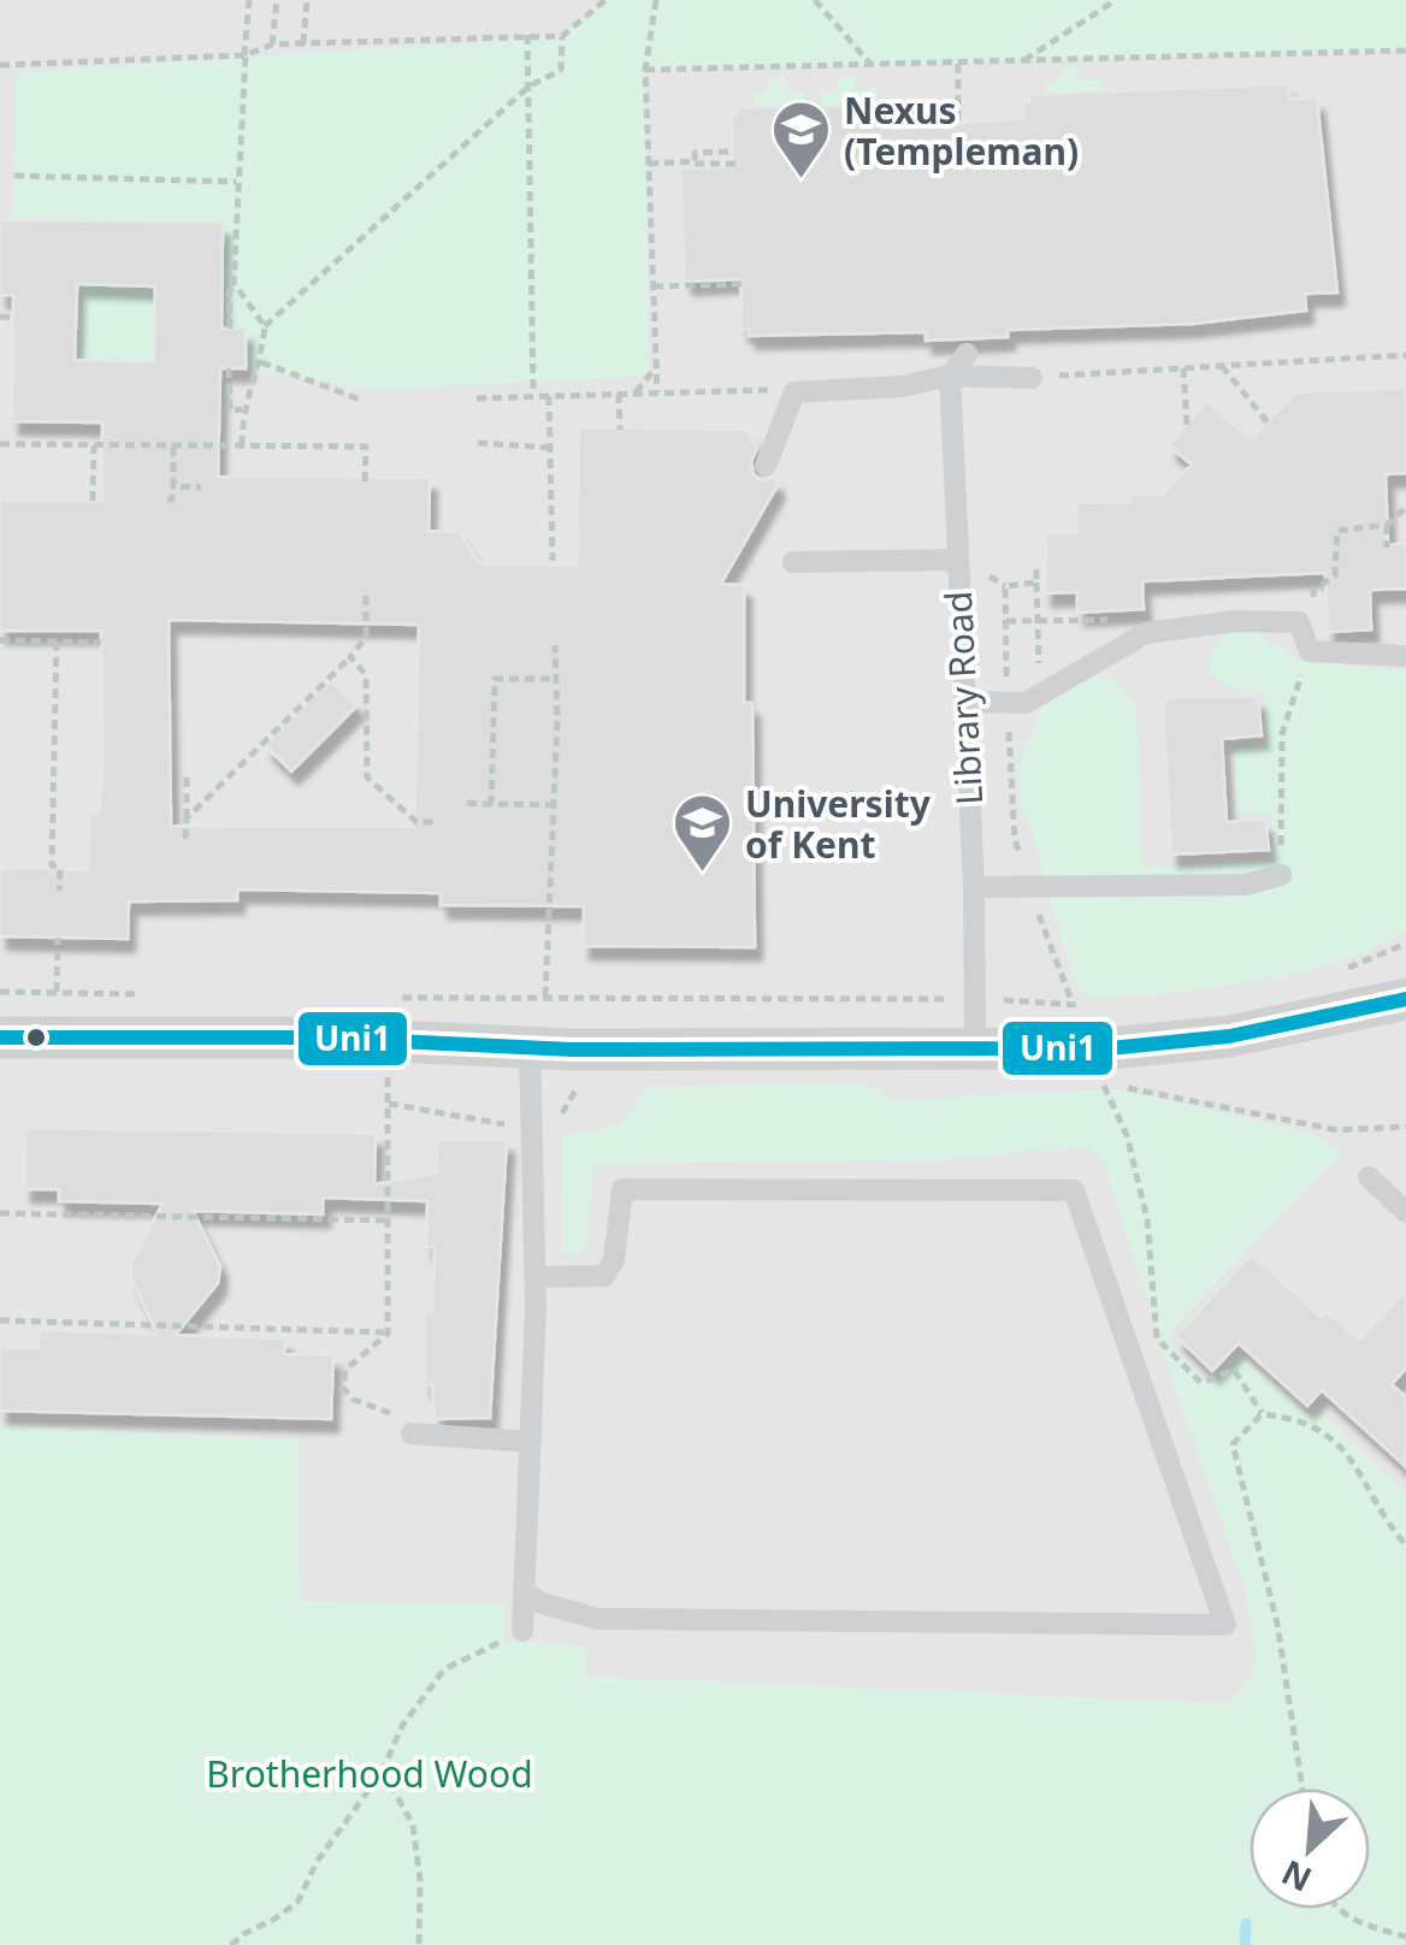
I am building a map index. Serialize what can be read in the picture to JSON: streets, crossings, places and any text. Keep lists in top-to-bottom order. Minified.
{"streets":{"lane":["Library Road"]},"parks":["Brotherhood Wood"],"places":{"school or university":["Nexus (Templeman)","University of Kent"]},"lines":["transit line Uni1"],"north":"bottom left"}
